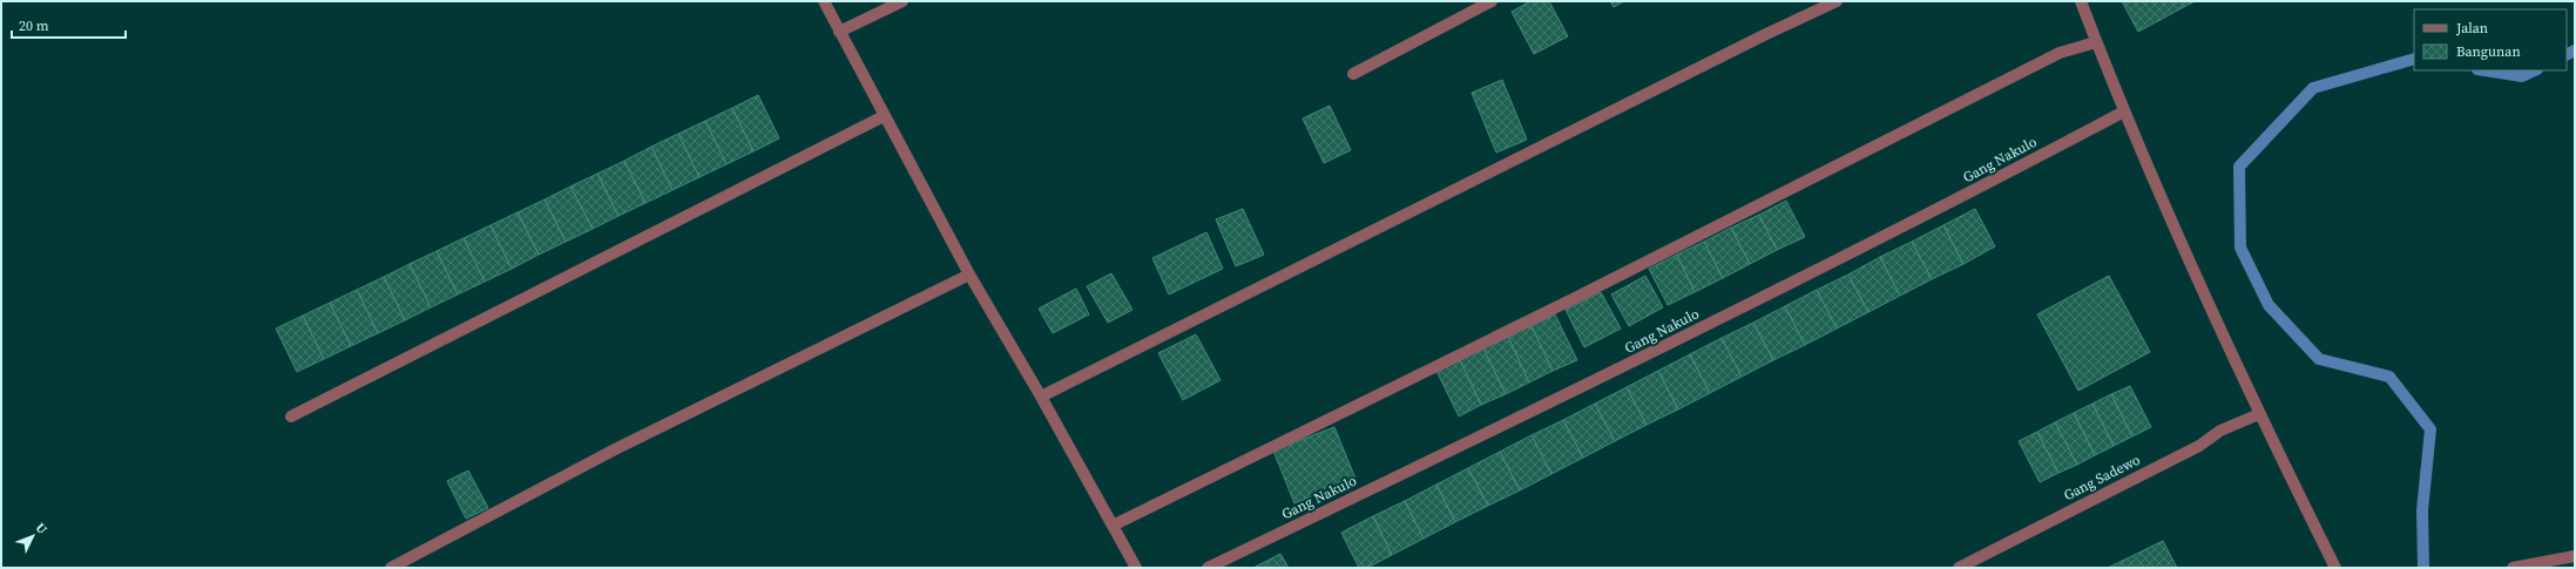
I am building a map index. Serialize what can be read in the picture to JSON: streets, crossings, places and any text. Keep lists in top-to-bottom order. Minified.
{"streets":{"street":["Gang Nakulo","Gang Sadewo"]},"legend":["Jalan","Bangunan"],"scale_bar":"20 m","north":"top right"}
